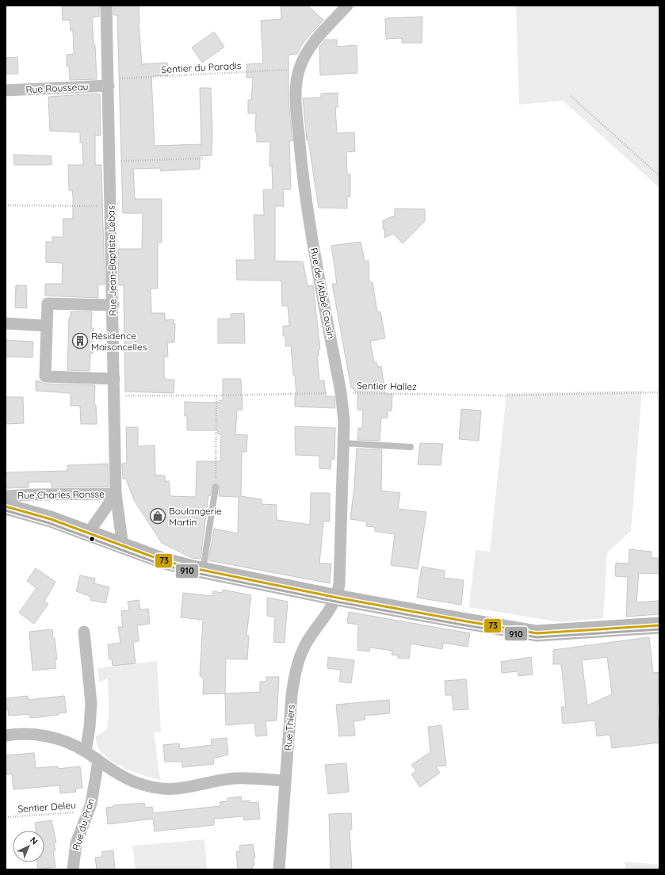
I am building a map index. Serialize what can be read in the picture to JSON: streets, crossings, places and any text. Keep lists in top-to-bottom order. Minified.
{"streets":{"main road":["Rue Charles Ronsse"],"street":["Rue Rousseau","Rue Jean-Baptiste Lebas","Rue de l'Abbé Cousin","Rue Thiers","Rue du Pron"],"path":["Sentier du Paradis","Sentier Hallez","Sentier Deleu"]},"crossings":[["Sentier du Paradis","Rue Jean-Baptiste Lebas"],["Sentier du Paradis","Rue de l'Abbé Cousin"],["Rue Rousseau","Rue Jean-Baptiste Lebas"],["Rue Jean-Baptiste Lebas","Sentier Hallez"],["Rue Jean-Baptiste Lebas","Rue Charles Ronsse"],["Rue de l'Abbé Cousin","Sentier Hallez"],["Rue de l'Abbé Cousin","Rue Charles Ronsse"],["Rue de l'Abbé Cousin","Rue Thiers"],["Rue Charles Ronsse","Rue Thiers"],["Sentier Deleu","Rue du Pron"]],"places":{"building":["Résidence Maisoncelles"],"shop":["Boulangerie Martin"]},"lines":["transit line 73","transit line 910"],"north":"top right"}
